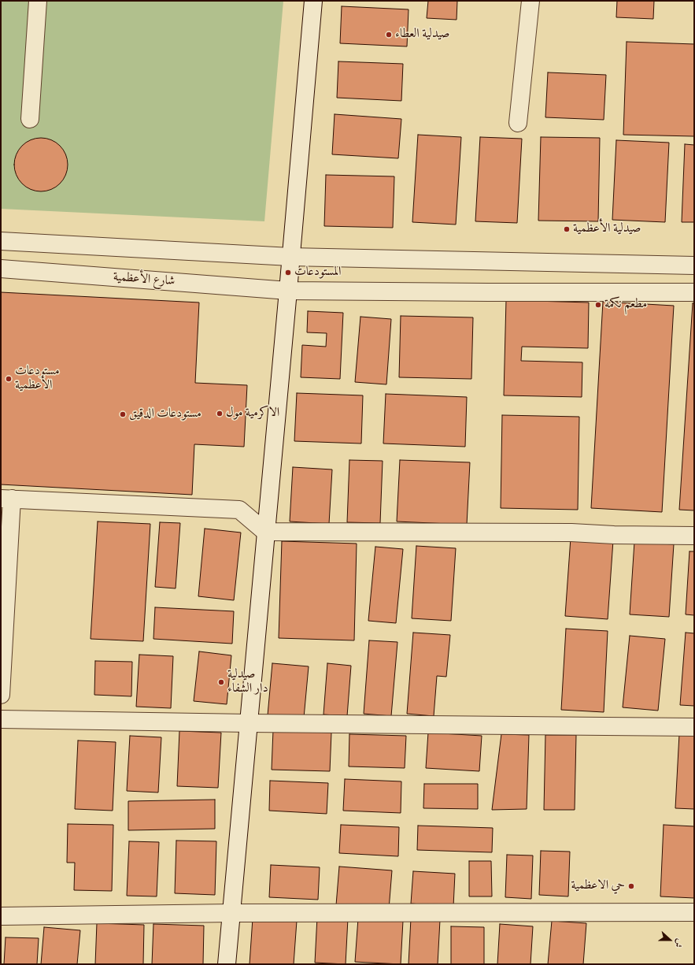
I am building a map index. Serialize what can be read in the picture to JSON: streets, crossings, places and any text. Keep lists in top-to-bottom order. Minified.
{"streets":{"street":["شارع الأعظمية"]},"places":["صيدلية العطاء","صيدلية الأعظمية","المستودعات","مطعم نكمة","مستودعات الأعظمية","الاكرمية مول","مستودعات الدقيق","صيدلية دار الشفاء","حي الاعظمية"],"north":"right"}
